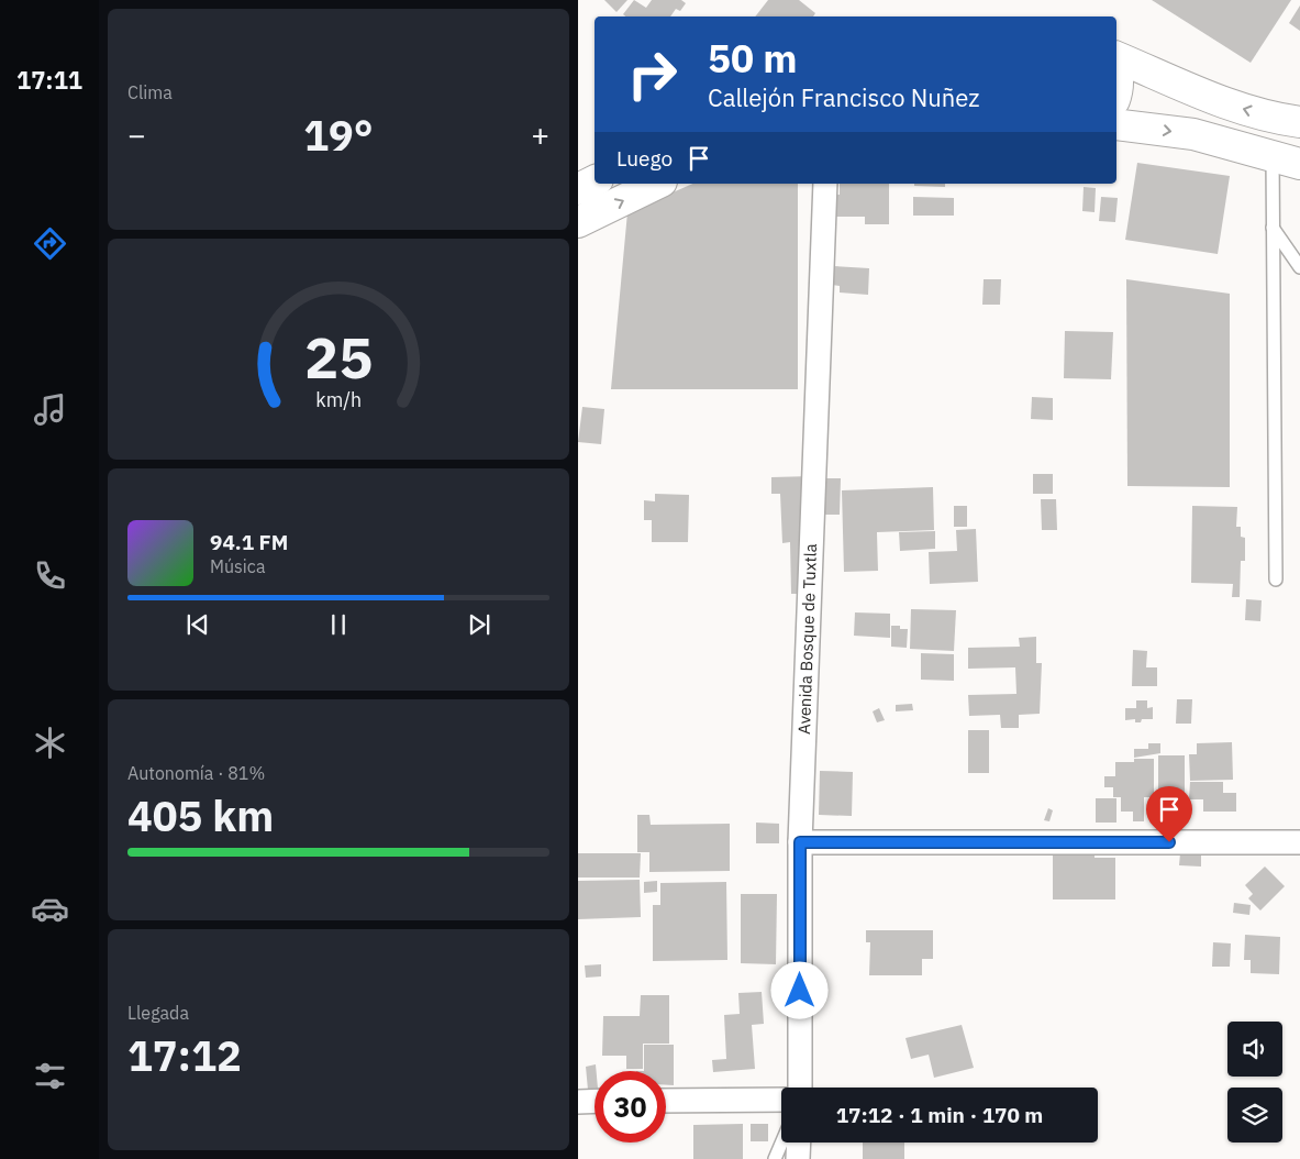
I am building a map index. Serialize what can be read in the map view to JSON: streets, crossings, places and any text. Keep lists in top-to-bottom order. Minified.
{"streets":{"street":["Avenida Bosque de Tuxtla"]},"page":{"tabs":"17:11","tile":["Clima",["Autonomía · 81%","405 km"],["Llegada","17:12"]],"turn":["50 m","Callejón Francisco Nuñez"],"heat":["−","19°","+"],"then":"Luego","song":["94.1 FM","Música"],"limit":"30","trip":"17:12 · 1 min · 170 m","gauge":["25","km/h"]}}
